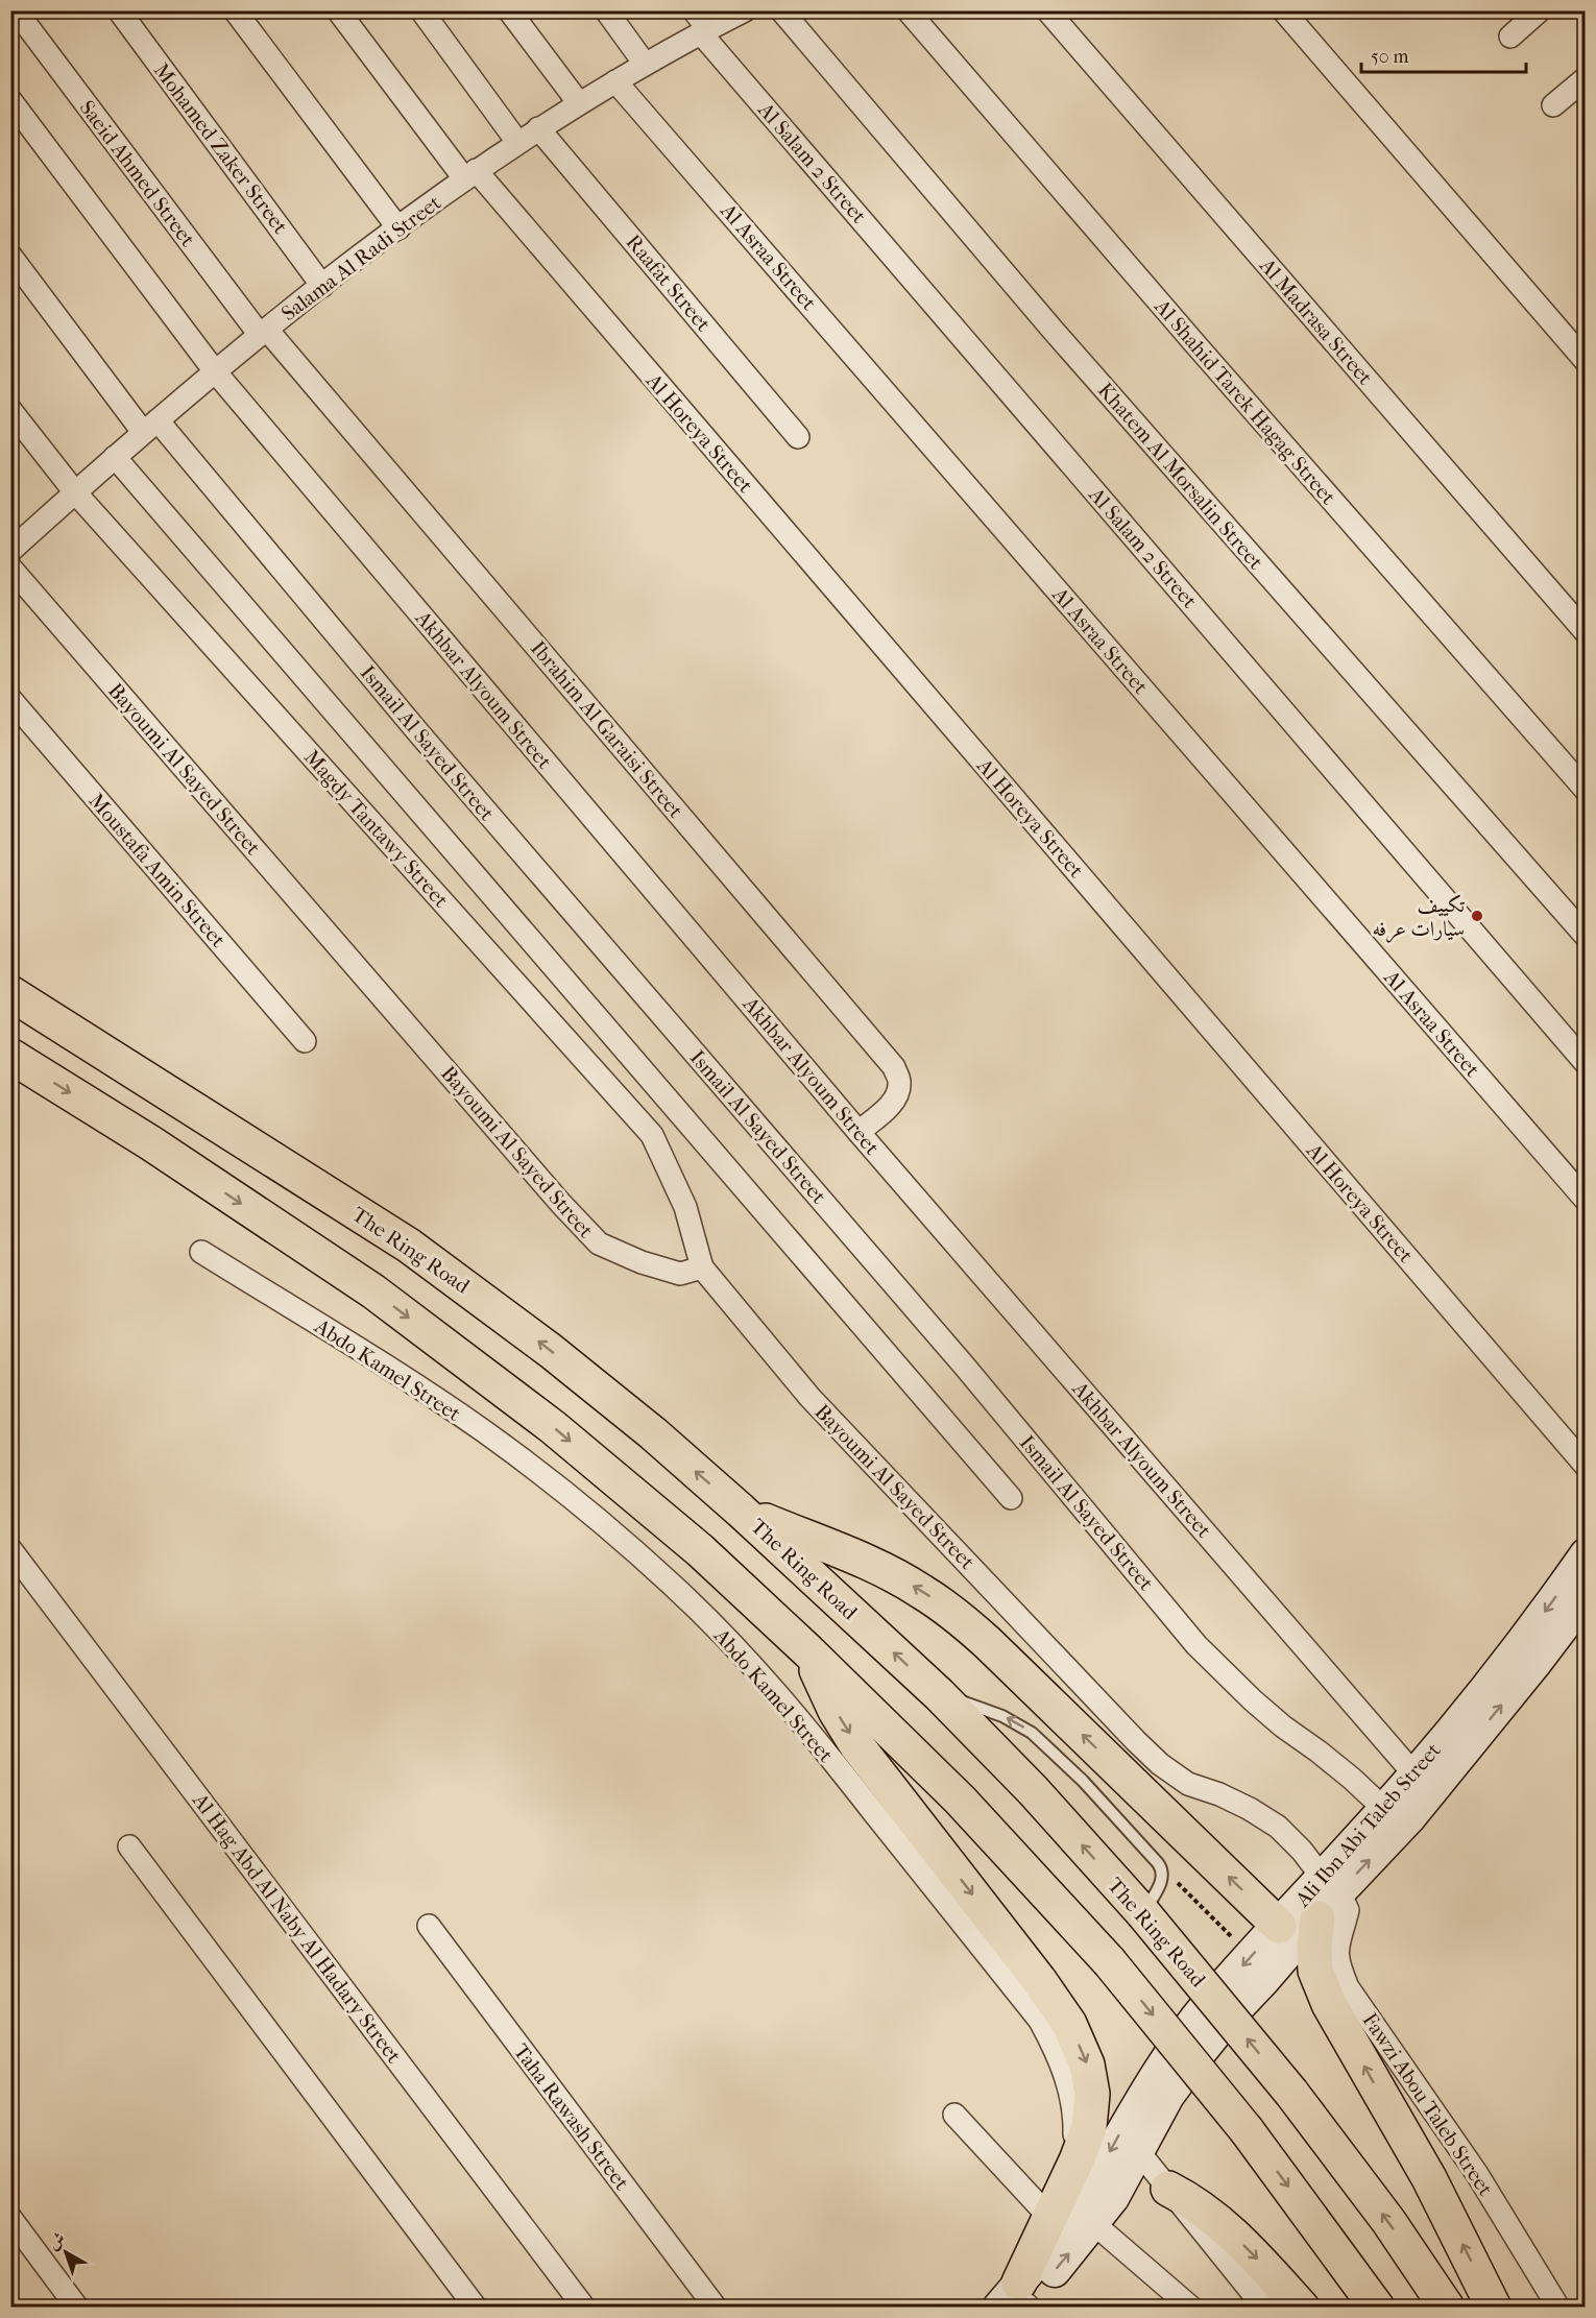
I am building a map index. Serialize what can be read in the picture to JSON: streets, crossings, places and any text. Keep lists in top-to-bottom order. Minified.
{"streets":{"highway":["The Ring Road"],"street":["Mohamed Zaker Street","Al Salam 2 Street","Saeid Ahmed Street","Al Asraa Street","Salama Al Radi Street","Raafat Street","Al Madrasa Street","Al Shahid Tarek Hagag Street","Al Horeya Street","Khatem Al Morsalin Street","Akhbar Alyoum Street","Ibrahim Al Garaisi Street","Ismail Al Sayed Street","Bayoumi Al Sayed Street","Magdy Tantawy Street","Moustafa Amin Street","Abdo Kamel Street","Ali Ibn Abi Taleb Street","Al Hag Abd Al Naby Al Hadary Street","Fawzi Abou Taleb Street","Taha Rawash Street"]},"crossings":[["Mohamed Zaker Street","Salama Al Radi Street"],["Al Salam 2 Street","Salama Al Radi Street"],["Saeid Ahmed Street","Salama Al Radi Street"],["Saeid Ahmed Street","Ibrahim Al Garaisi Street"],["Al Asraa Street","Salama Al Radi Street"],["Salama Al Radi Street","Raafat Street"],["Salama Al Radi Street","Al Horeya Street"],["Salama Al Radi Street","Akhbar Alyoum Street"],["Salama Al Radi Street","Ibrahim Al Garaisi Street"],["Salama Al Radi Street","Ismail Al Sayed Street"],["Salama Al Radi Street","Magdy Tantawy Street"],["Akhbar Alyoum Street","Ibrahim Al Garaisi Street"],["Akhbar Alyoum Street","Ali Ibn Abi Taleb Street"],["Ismail Al Sayed Street","Ali Ibn Abi Taleb Street"],["Bayoumi Al Sayed Street","Magdy Tantawy Street"],["Bayoumi Al Sayed Street","Ali Ibn Abi Taleb Street"],["Bayoumi Al Sayed Street","Fawzi Abou Taleb Street"],["Ali Ibn Abi Taleb Street","Fawzi Abou Taleb Street"]],"places":["تكييف سيارات عرفه"],"scale_bar":"50 m","north":"top left"}
